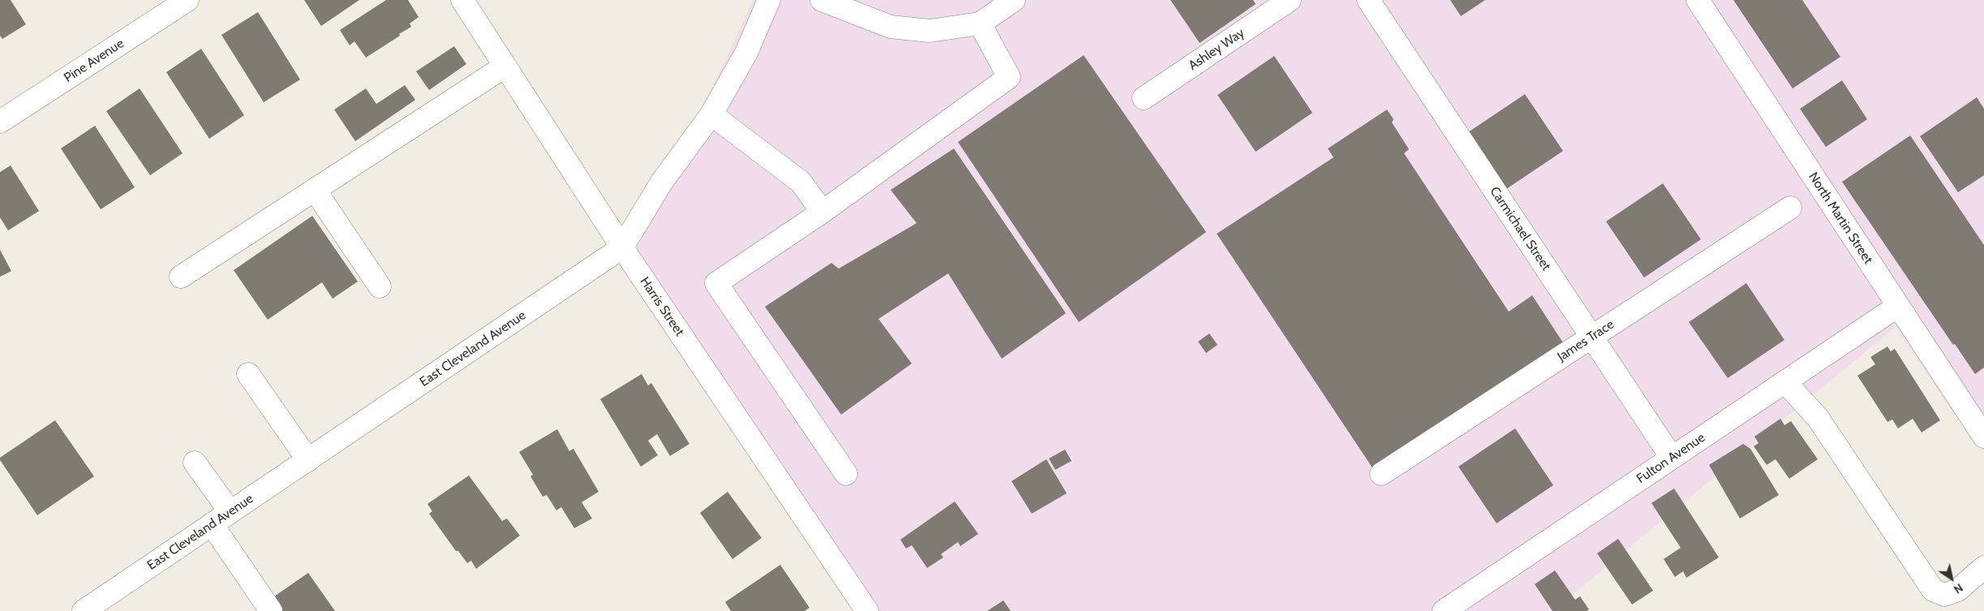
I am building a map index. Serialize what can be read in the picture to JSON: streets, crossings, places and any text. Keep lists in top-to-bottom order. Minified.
{"streets":{"street":["Ashley Way","Pine Avenue","North Martin Street","Carmichael Street","Harris Street","James Trace","East Cleveland Avenue","Fulton Avenue"]},"crossings":[["North Martin Street","Fulton Avenue"],["Carmichael Street","James Trace"],["Carmichael Street","Fulton Avenue"],["Harris Street","East Cleveland Avenue"]],"north":"bottom right"}
